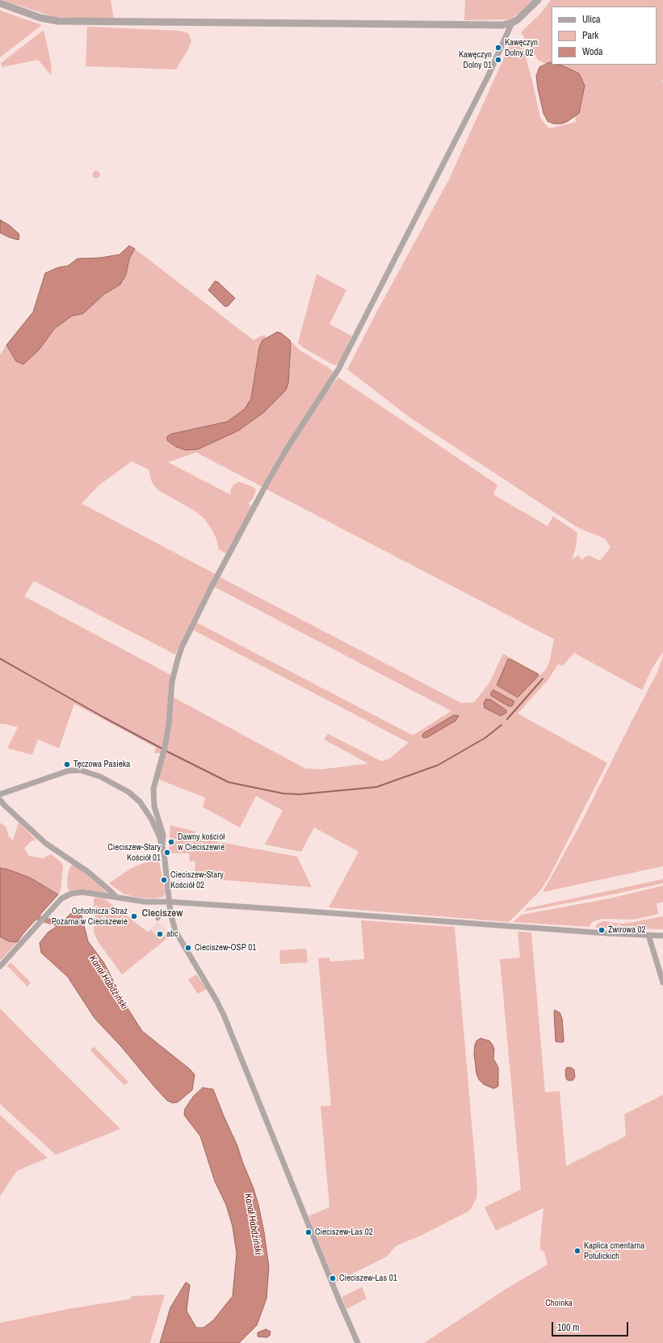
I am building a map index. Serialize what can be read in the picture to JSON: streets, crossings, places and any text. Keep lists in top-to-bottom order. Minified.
{"districts":["Cieciszew"],"water":["Kanał Habdziński"],"parks":["Choinka"],"places":["Kawęczyn Dolny 02","Kawęczyn Dolny 01","Tęczowa Pasieka","Dawny kościół w Cieciszewie","Cieciszew-Stary Kościół 01","Cieciszew-Stary Kościół 02","Ochotnicza Straż Pożarna w Cieciszewie","Żwirowa 02","abc","Cieciszew-OSP 01","Cieciszew-Las 02","Kaplica cmentarna Potulickich","Cieciszew-Las 01"],"legend":["Ulica","Park","Woda"],"scale_bar":"100 m"}
